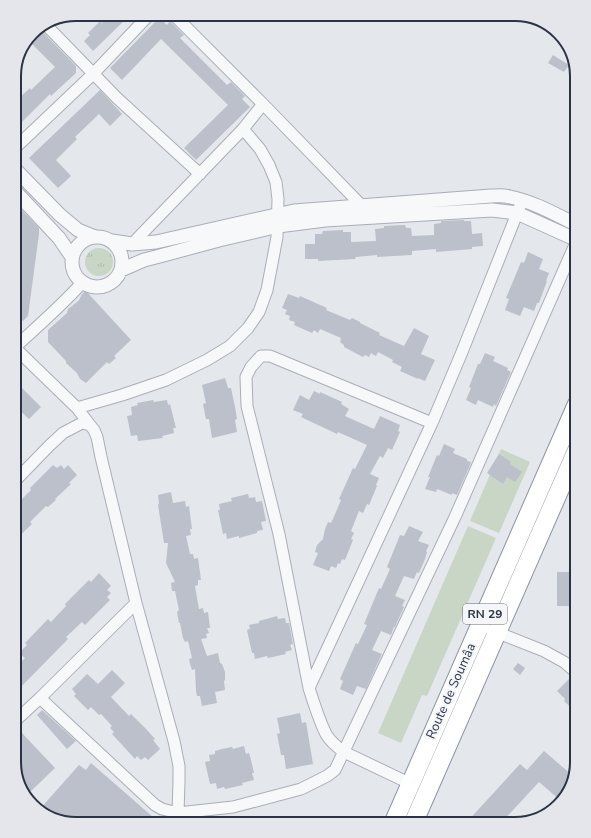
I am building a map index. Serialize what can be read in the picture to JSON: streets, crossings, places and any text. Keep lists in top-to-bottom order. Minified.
{"streets":{"highway":["RN 29","Route de Soumâa"]}}
